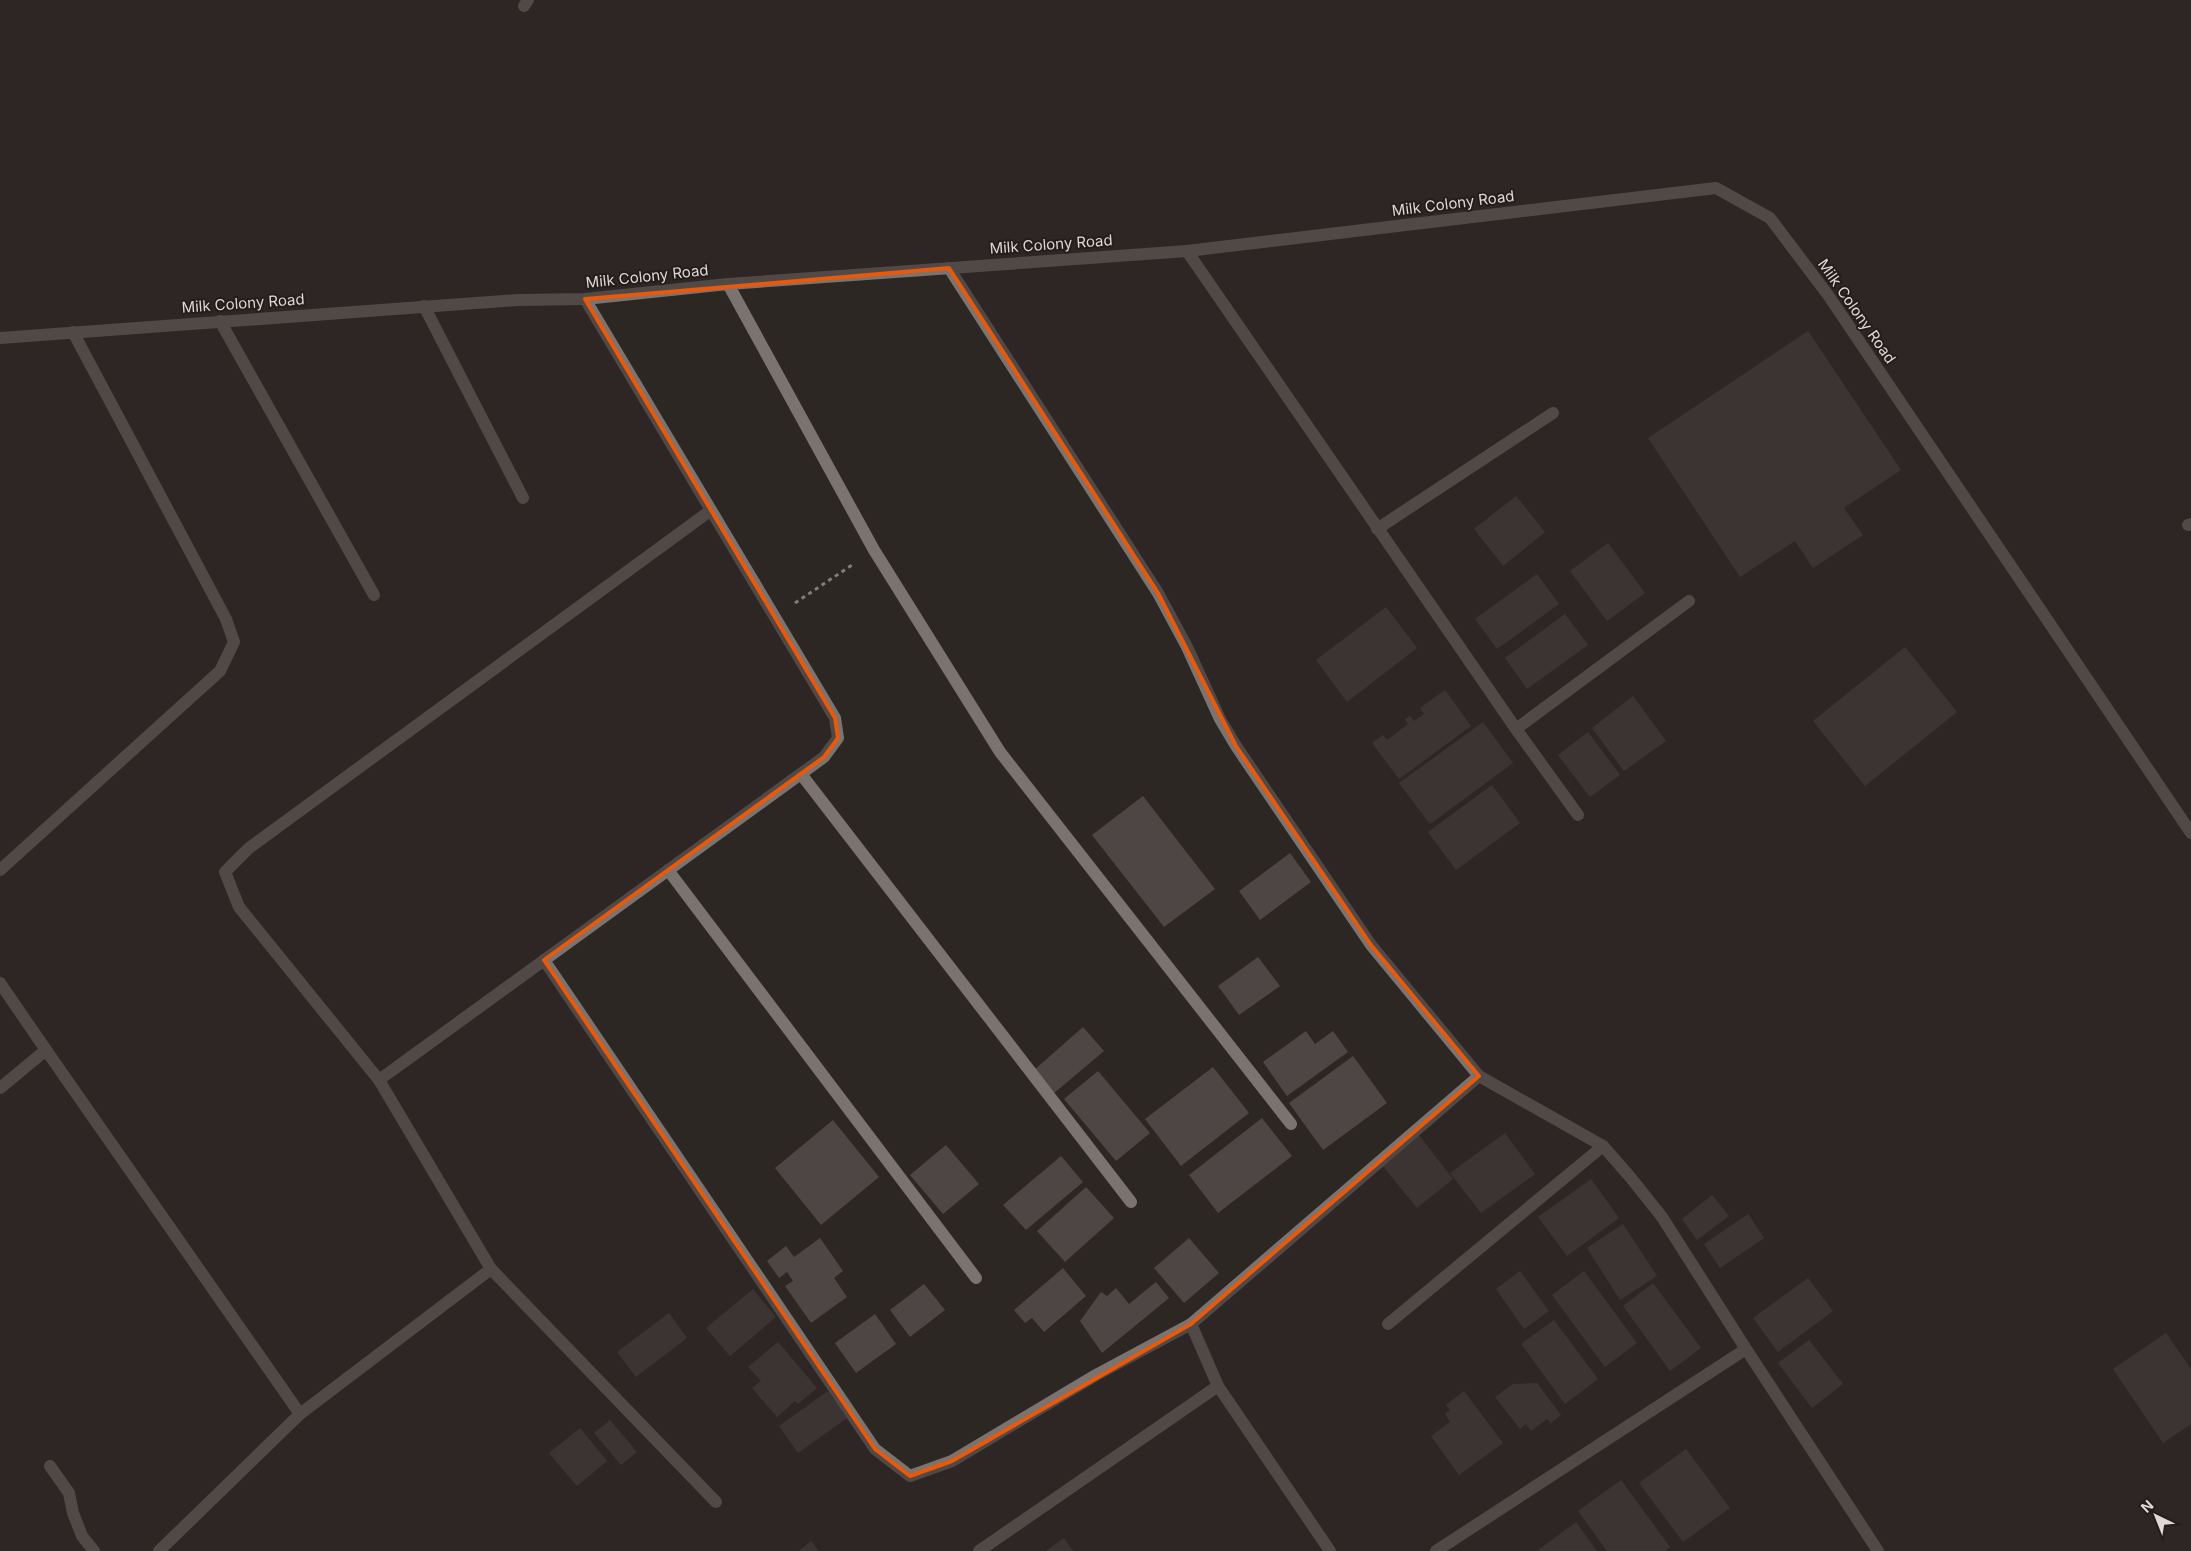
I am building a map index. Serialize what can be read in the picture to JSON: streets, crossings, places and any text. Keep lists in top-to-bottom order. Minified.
{"streets":{"street":["Milk Colony Road"]},"north":"top left"}
